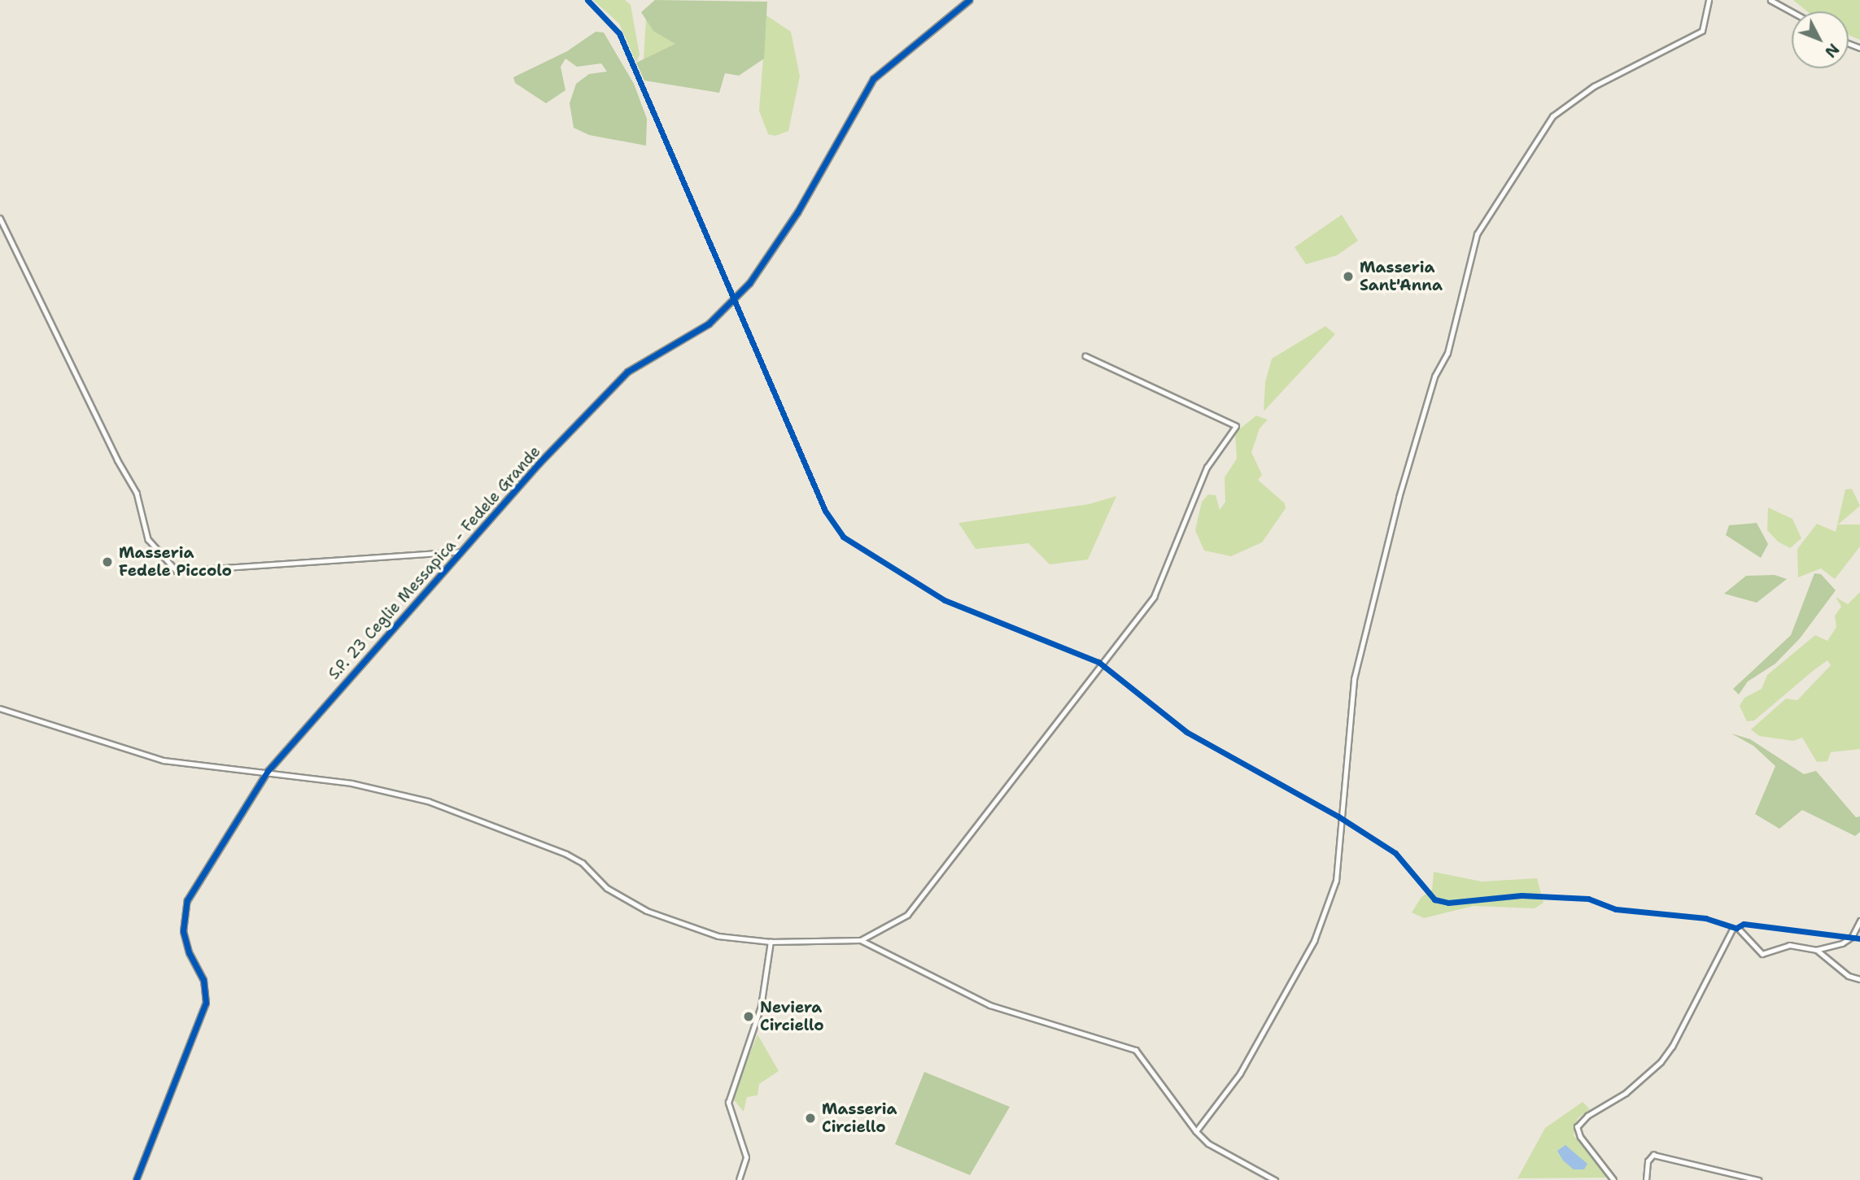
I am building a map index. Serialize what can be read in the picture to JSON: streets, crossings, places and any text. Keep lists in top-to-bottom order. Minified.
{"streets":{"street":["S.P. 23 Ceglie Messapica - Fedele Grande"]},"places":["Masseria Sant'Anna","Masseria Fedele Piccolo","Neviera Circiello","Masseria Circiello"],"north":"bottom right"}
